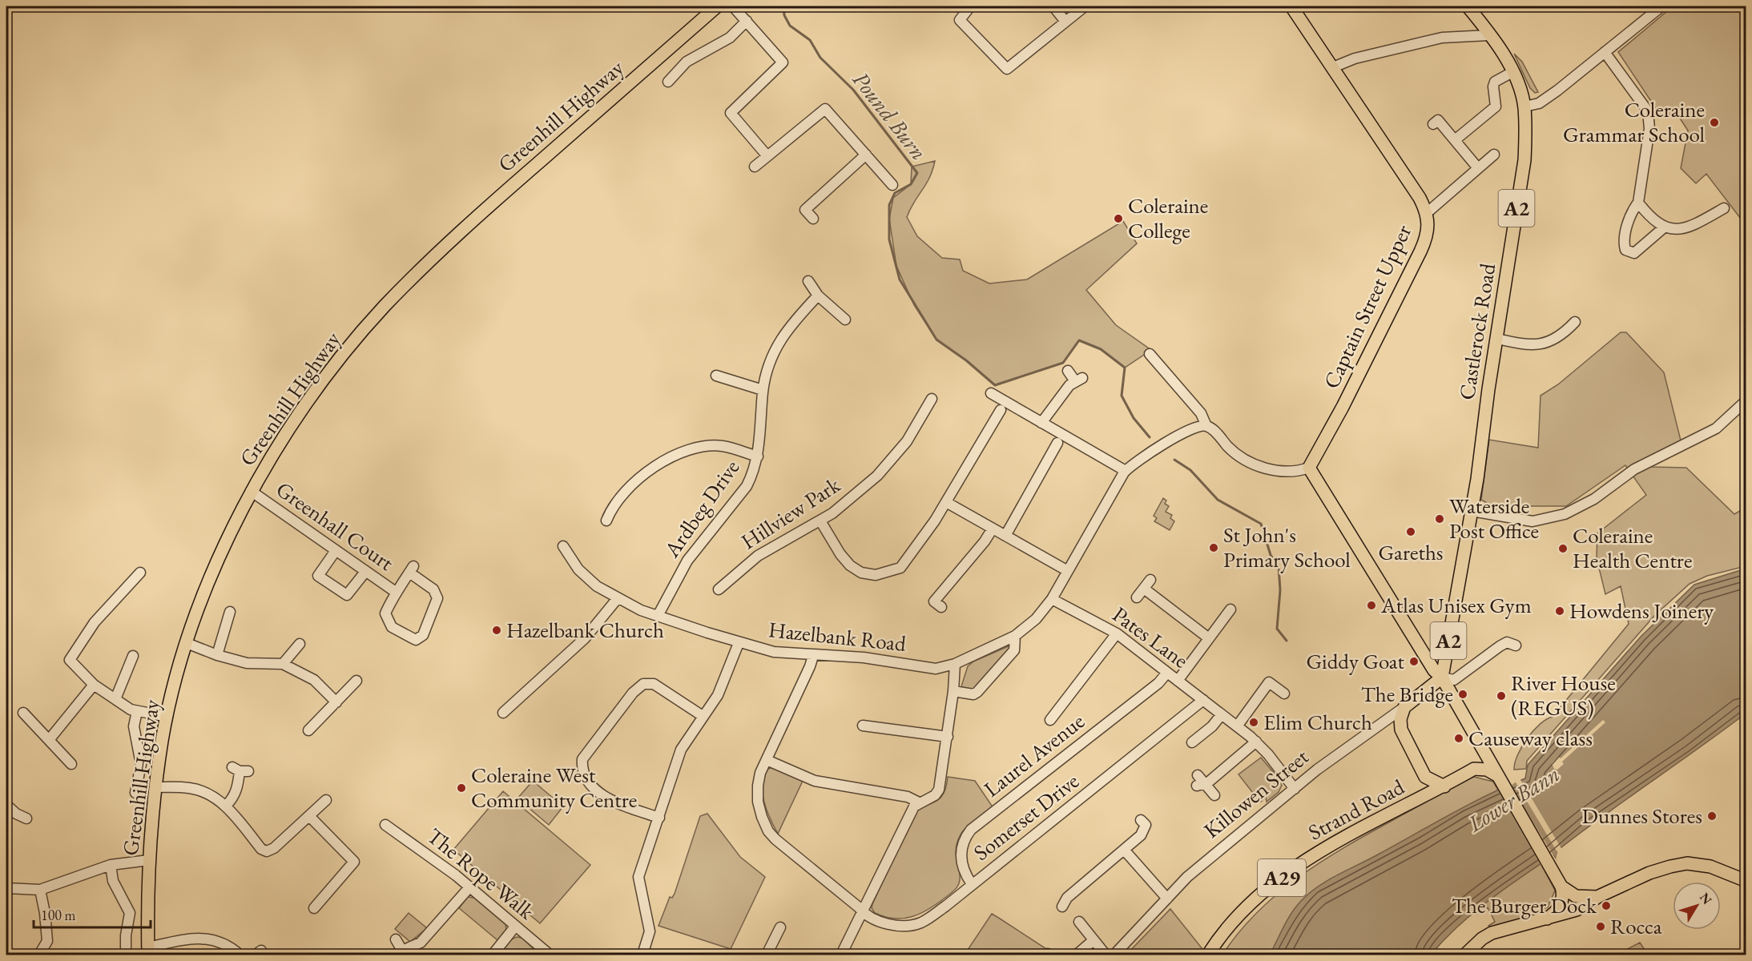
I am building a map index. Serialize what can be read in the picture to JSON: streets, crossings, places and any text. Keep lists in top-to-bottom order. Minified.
{"streets":{"main road":["Greenhill Highway","A2","Captain Street Upper","Castlerock Road","Killowen Street","Strand Road","A29"],"street":["Ardbeg Drive","Hillview Park","Greenhall Court","Hazelbank Road","Pates Lane","Laurel Avenue","Somerset Drive","The Rope Walk"]},"crossings":[["Greenhill Highway","Greenhall Court"],["A2","Castlerock Road"],["A2","Killowen Street"],["Castlerock Road","Killowen Street"],["Ardbeg Drive","Hazelbank Road"],["Hazelbank Road","Pates Lane"],["Hazelbank Road","Somerset Drive"],["Pates Lane","Laurel Avenue"],["Pates Lane","Killowen Street"],["Pates Lane","Somerset Drive"],["Laurel Avenue","Somerset Drive"]],"water":["Pound Burn","Lower Bann"],"places":["Coleraine Grammar School","Coleraine College","Waterside Post Office","Gareths","St John's Primary School","Coleraine Health Centre","Atlas Unisex Gym","Howdens Joinery","Hazelbank Church","Giddy Goat","The Bridge","River House (REGUS)","Elim Church","Causeway class","Coleraine West Community Centre","Dunnes Stores","The Burger Dock","Rocca"],"scale_bar":"100 m","north":"top right"}
